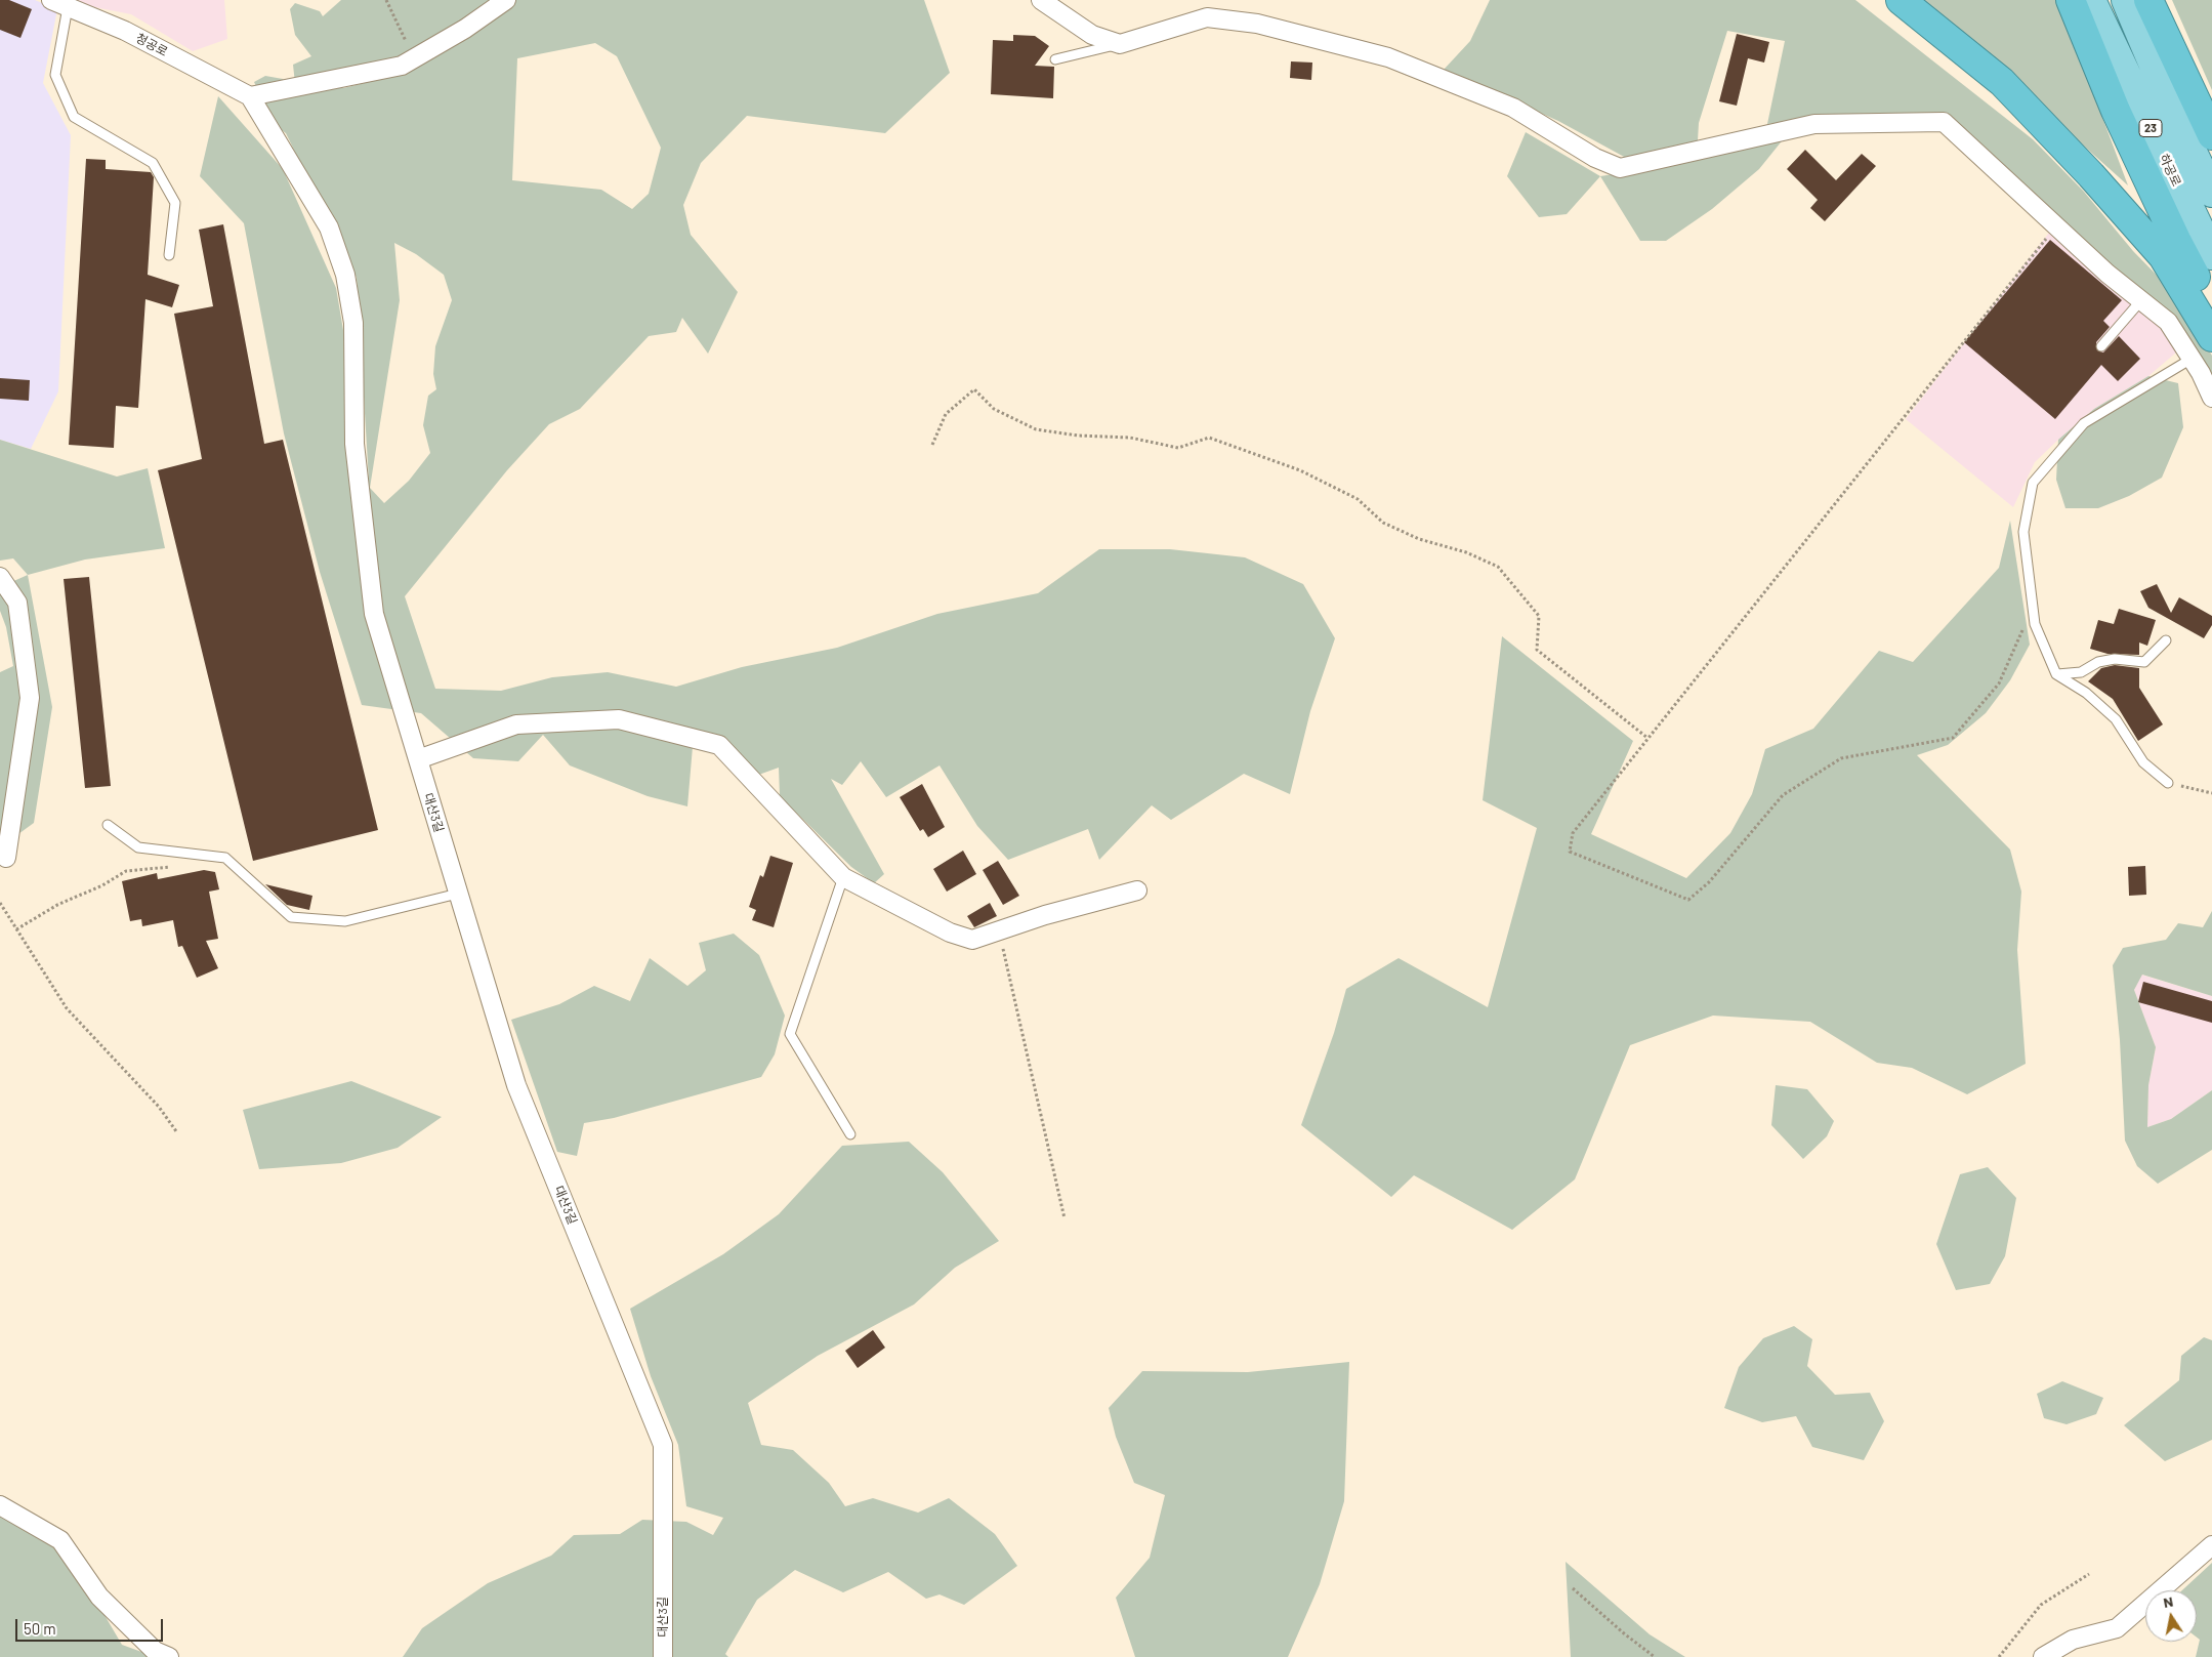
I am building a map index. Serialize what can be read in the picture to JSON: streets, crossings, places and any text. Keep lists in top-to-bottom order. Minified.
{"streets":{"main road":["23","하공로"],"street":["청공로","대산3길"]},"crossings":[["청공로","대산3길"]],"scale_bar":"50 m","north":"top"}
